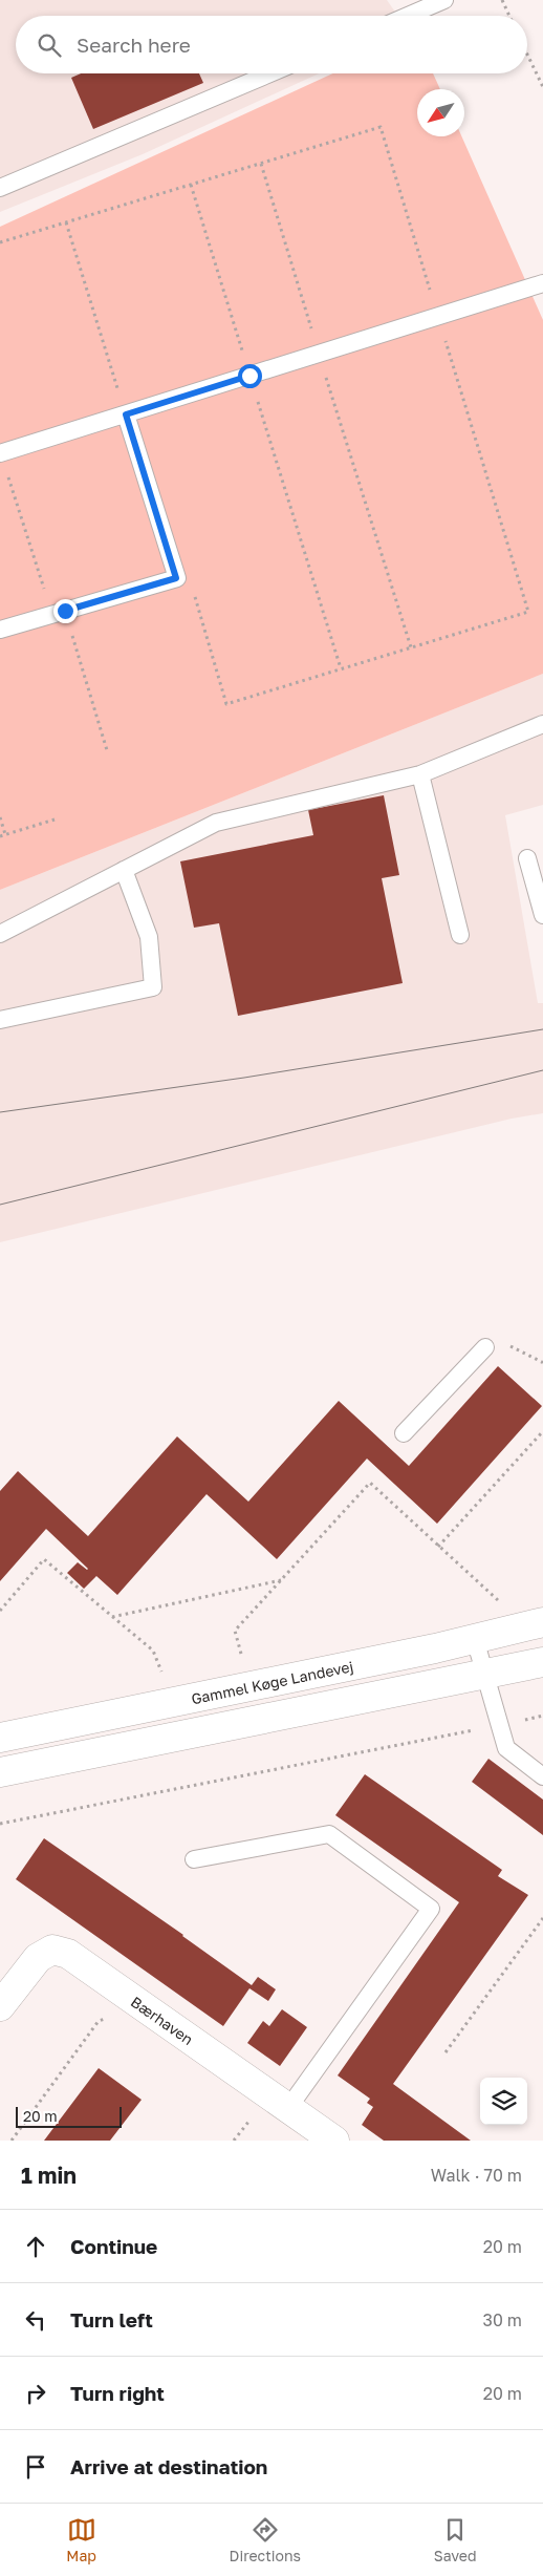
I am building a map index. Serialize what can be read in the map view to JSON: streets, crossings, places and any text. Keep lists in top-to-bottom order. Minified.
{"streets":{"main road":["Gammel Køge Landevej","Bærhaven"]},"scale_bar":"20 m","north":"bottom left","page":{"search":"Search here","scale":"20 m","heading":["1 min","Walk · 70 m"],"list":[["Continue","20 m"],["Turn left","30 m"],["Turn right","20 m"],"Arrive at destination"],"nav":["Map","Directions","Saved"]}}
